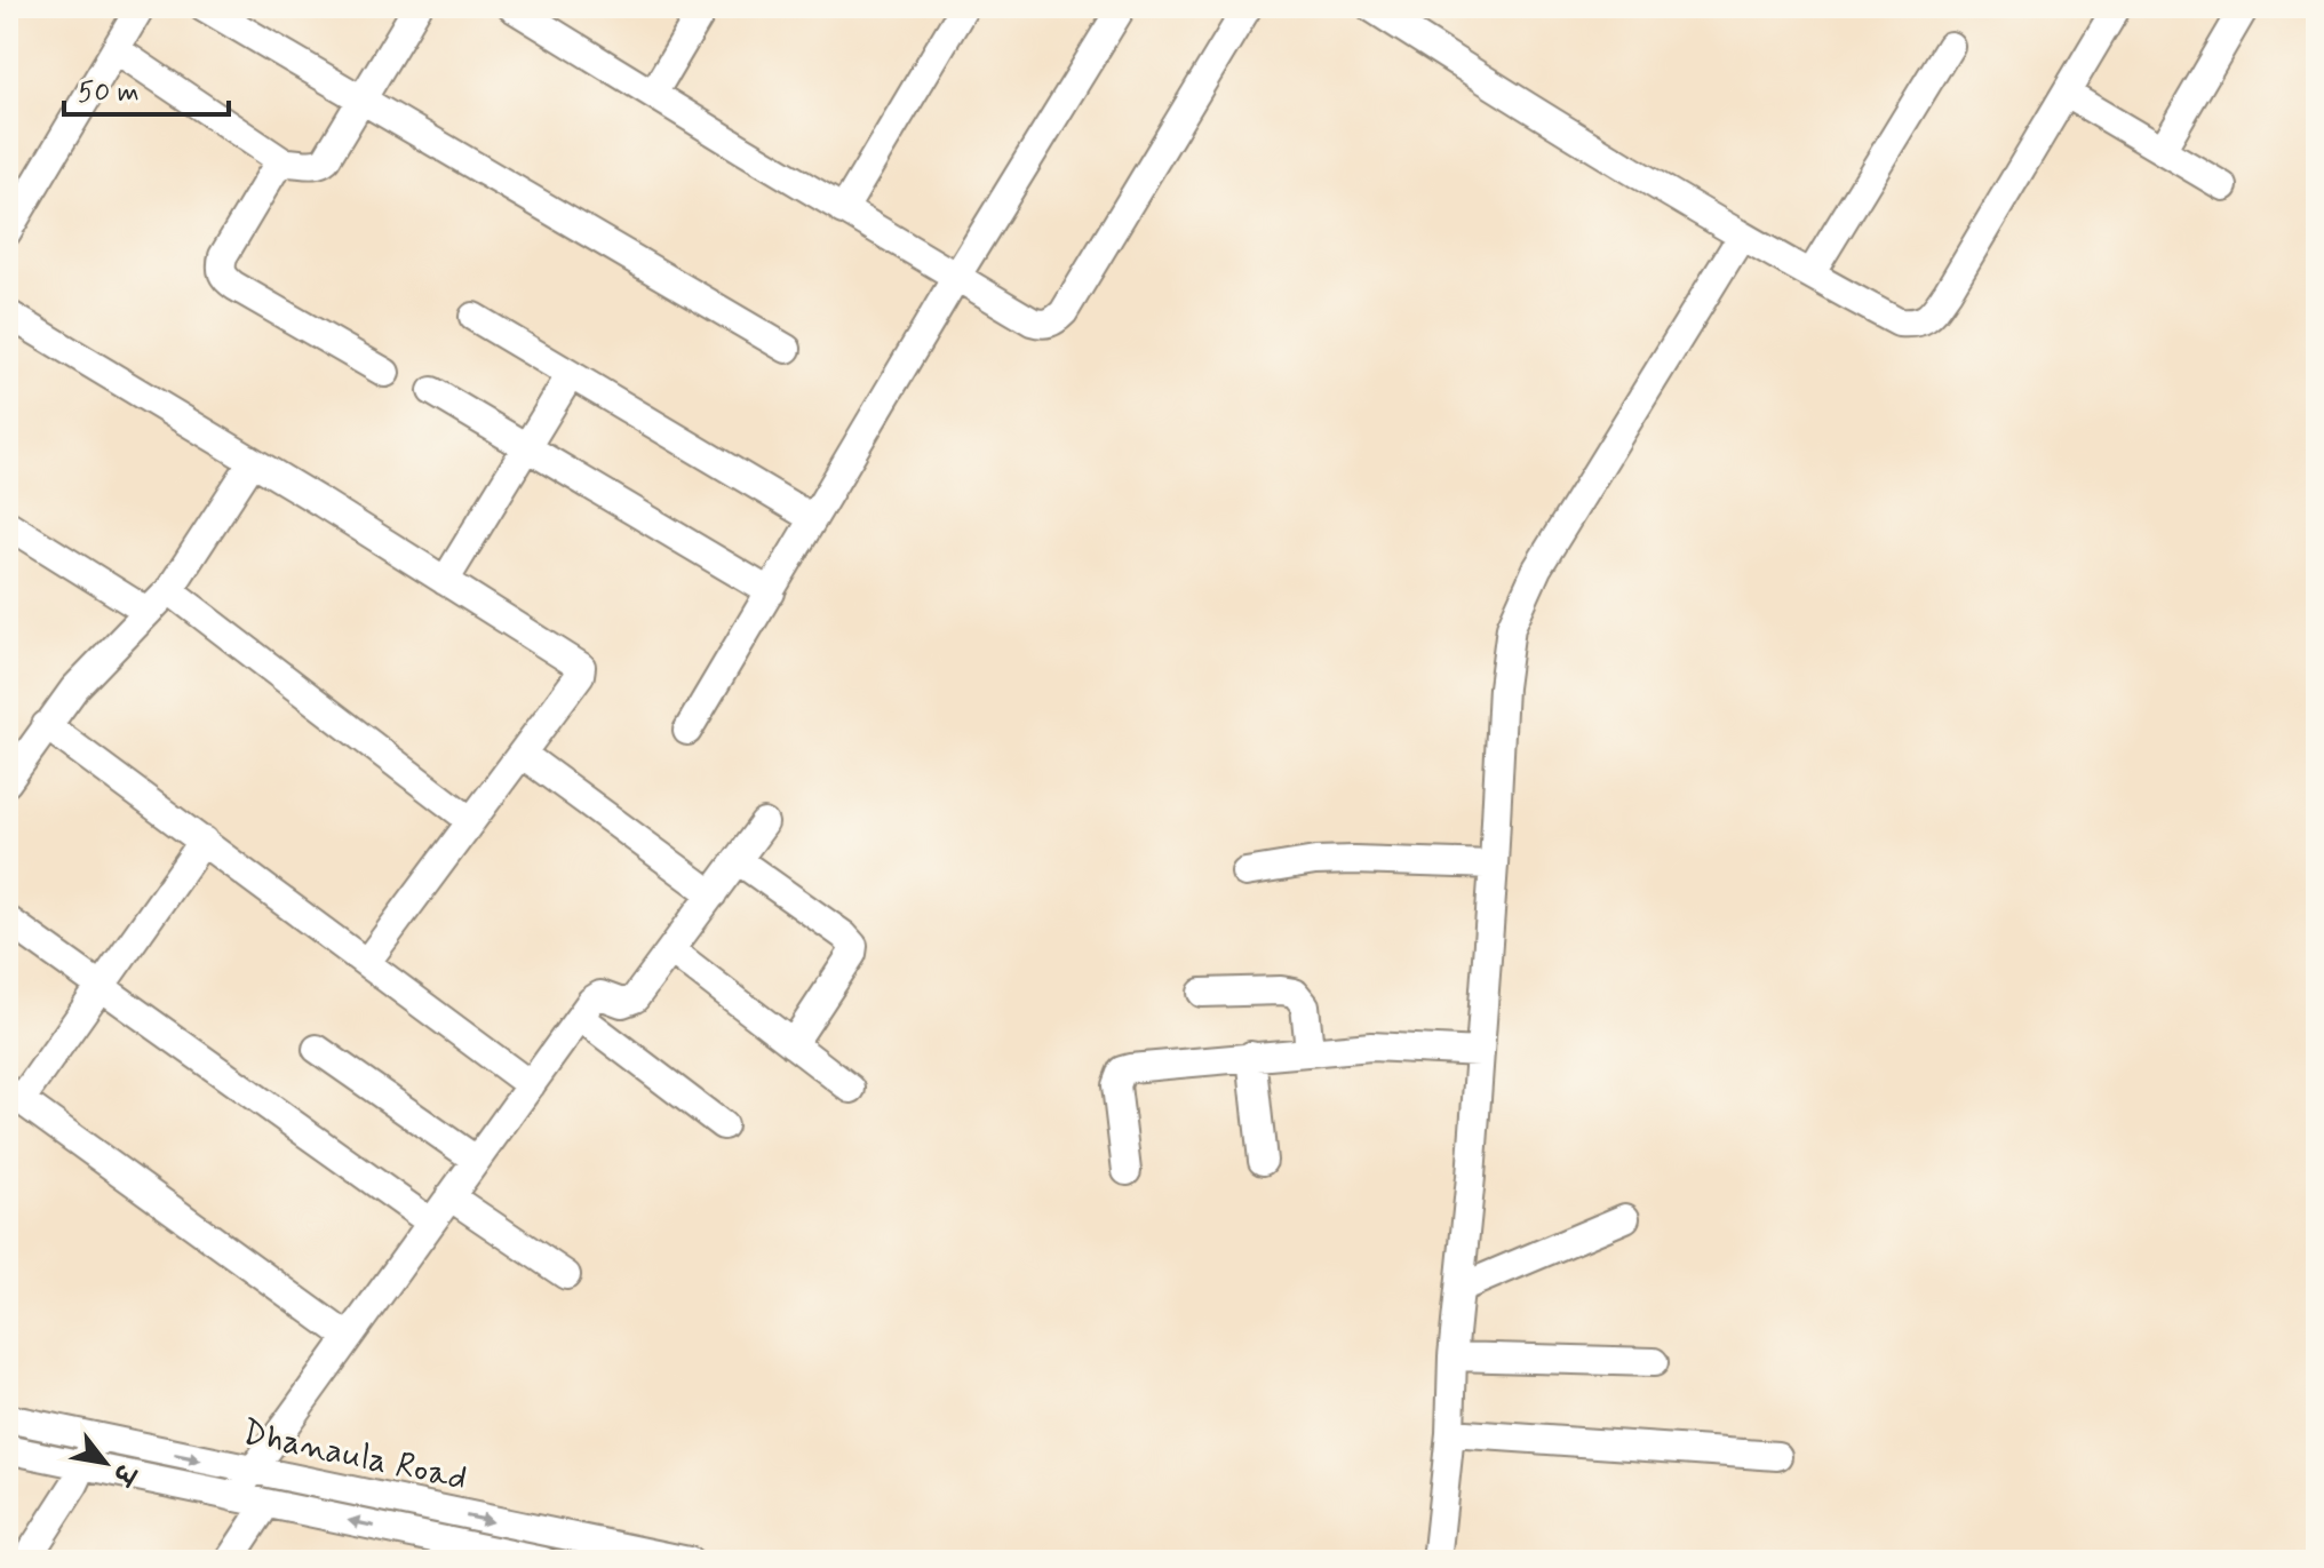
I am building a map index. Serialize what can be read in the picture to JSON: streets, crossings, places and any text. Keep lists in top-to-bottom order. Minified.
{"streets":{"street":["Dhanaula Road"]},"scale_bar":"50 m","north":"bottom right"}
